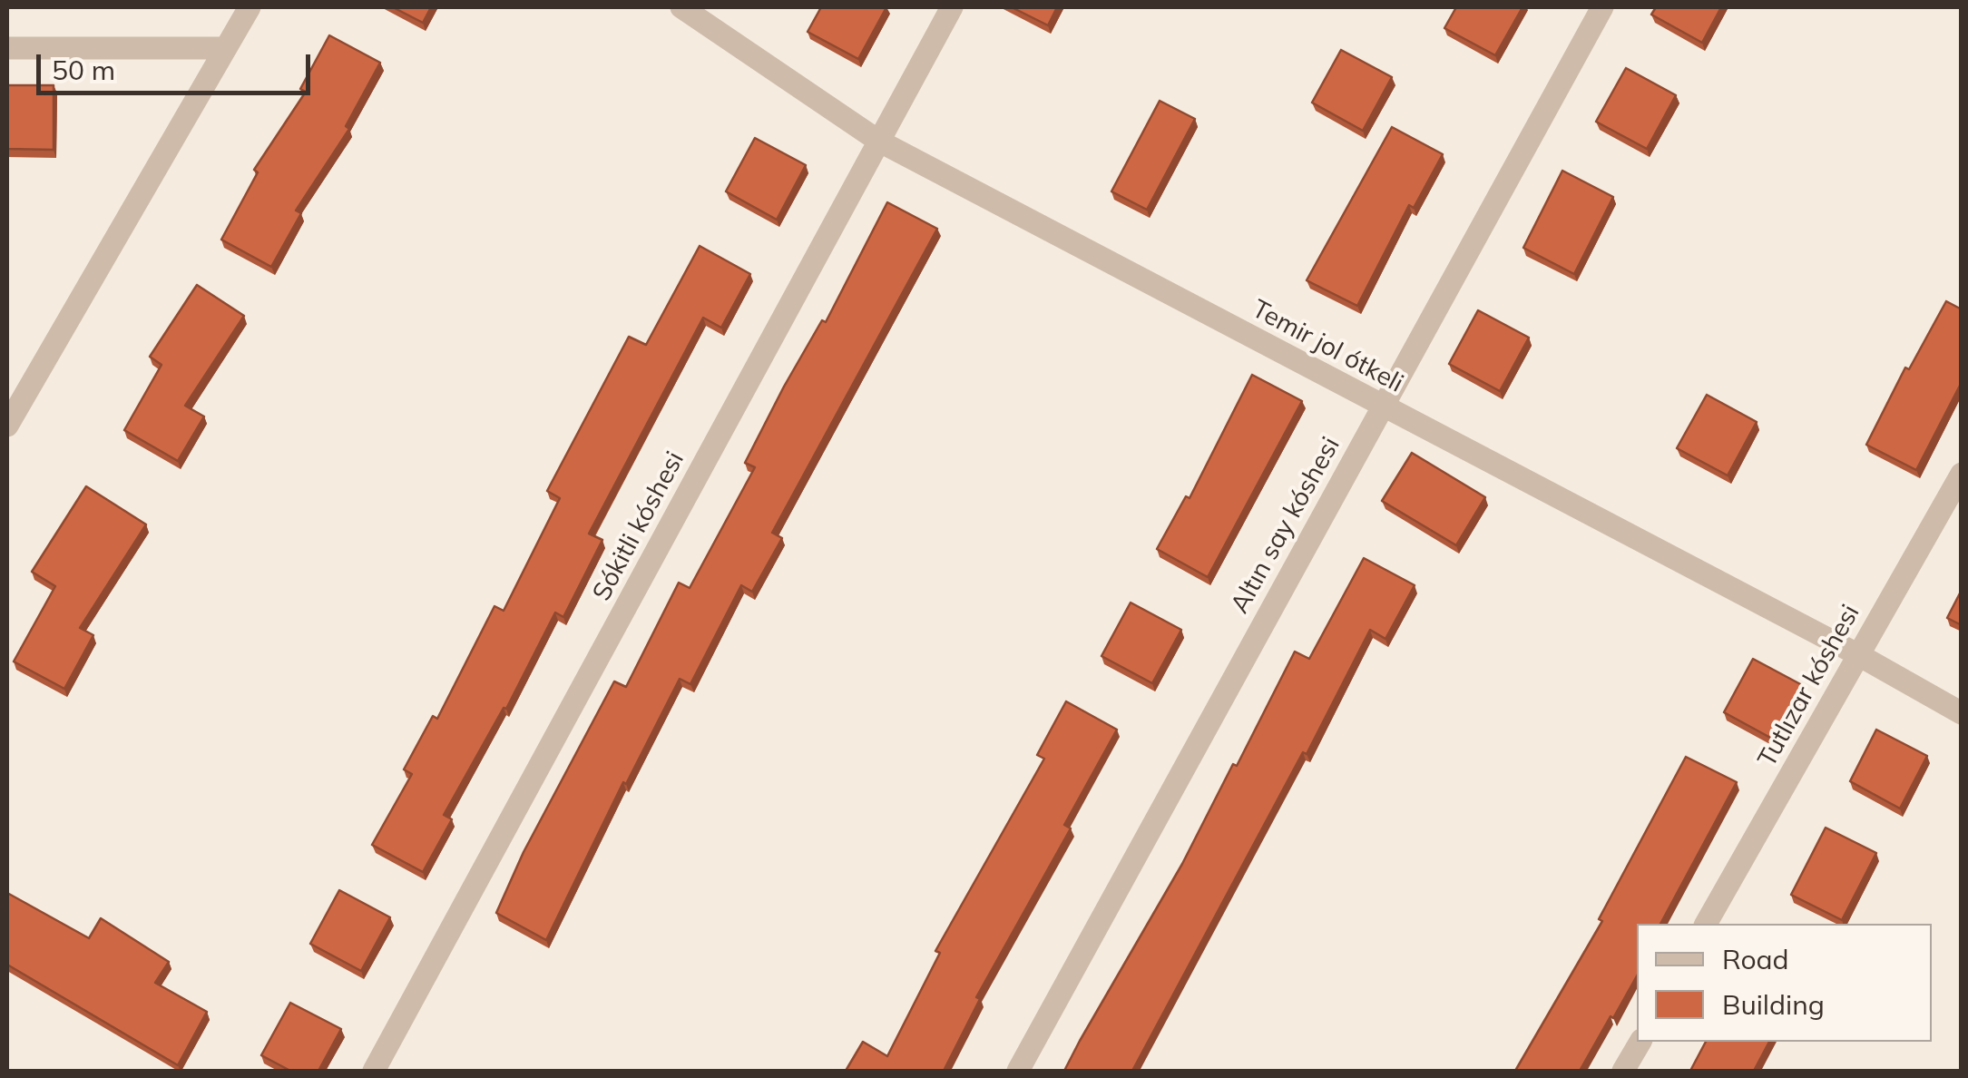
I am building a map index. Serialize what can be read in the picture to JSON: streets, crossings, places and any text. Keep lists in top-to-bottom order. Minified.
{"streets":{"street":["Temir jol ótkeli","Altın say kóshesi","Sókitli kóshesi","Tutlızar kóshesi"]},"crossings":[["Temir jol ótkeli","Altın say kóshesi"],["Temir jol ótkeli","Sókitli kóshesi"],["Temir jol ótkeli","Tutlızar kóshesi"]],"legend":["Road","Building"],"scale_bar":"50 m"}
